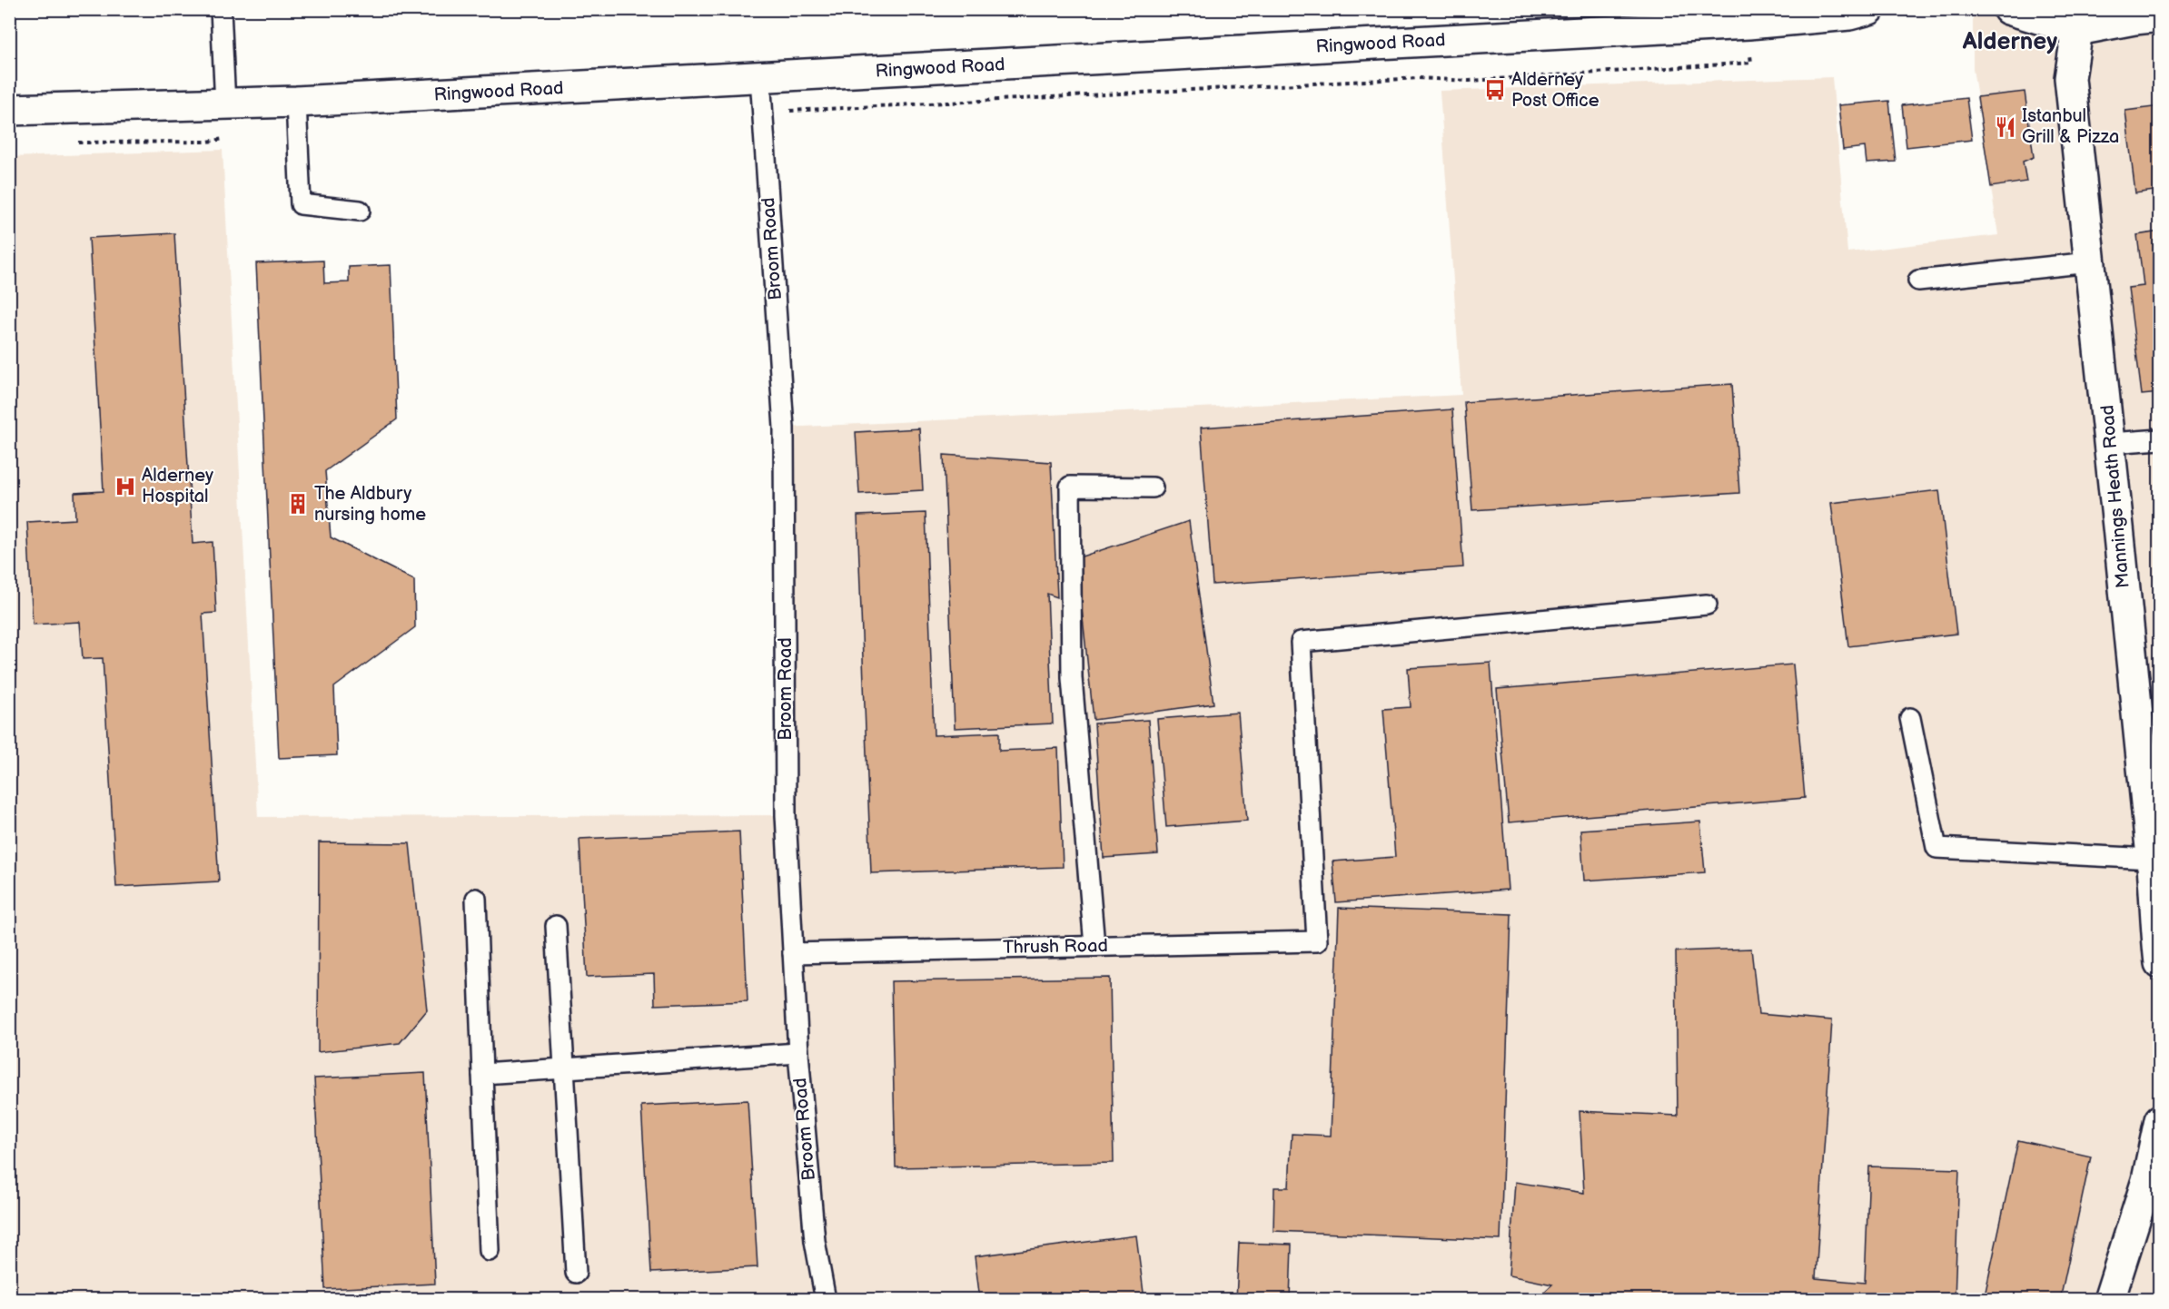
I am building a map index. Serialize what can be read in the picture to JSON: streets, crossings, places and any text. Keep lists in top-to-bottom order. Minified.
{"streets":{"main road":["Ringwood Road","Mannings Heath Road"],"lane":["Broom Road","Thrush Road"]},"crossings":[["Ringwood Road","Broom Road"],["Broom Road","Thrush Road"]],"districts":["Alderney"],"places":{"bus stop":["Alderney Post Office"],"restaurant":["Istanbul Grill & Pizza"],"hospital":["Alderney Hospital"],"building":["The Aldbury nursing home"]}}
